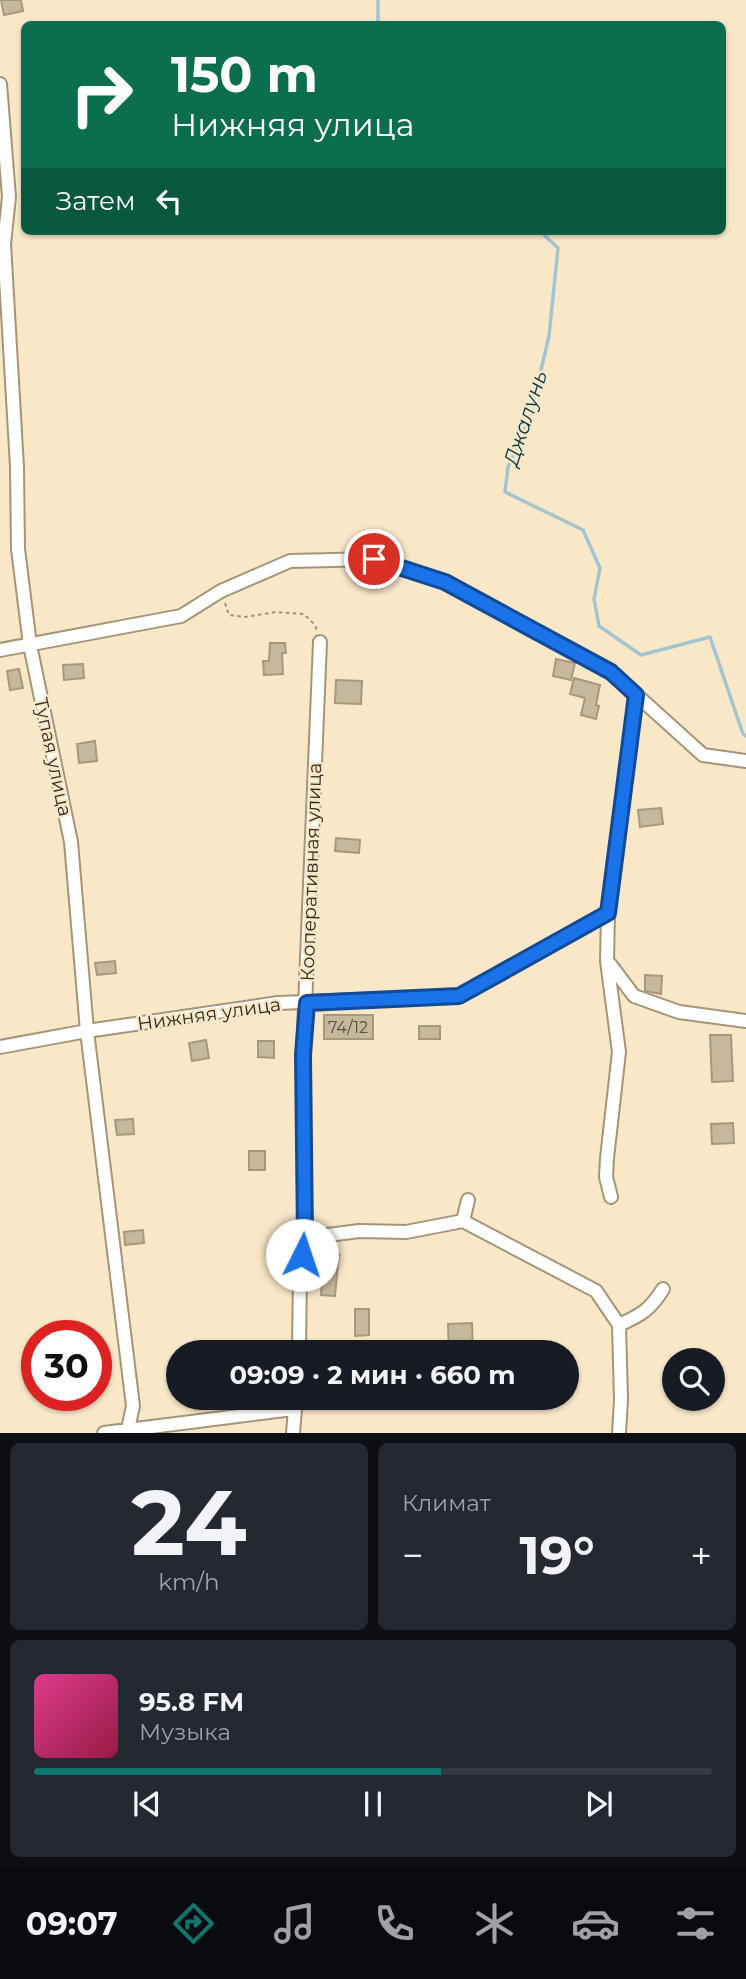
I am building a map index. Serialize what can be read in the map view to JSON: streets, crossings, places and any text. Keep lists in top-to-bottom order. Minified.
{"streets":{"street":["Тупая улица","Кооперативная улица","Нижняя улица"]},"crossings":[["Тупая улица","Нижняя улица"],["Кооперативная улица","Нижняя улица"]],"water":["Джалунь"],"house_numbers":["74/12"],"page":{"turn":["150 m","Нижняя улица"],"then":"Затем","limit":"30","trip":"09:09 · 2 мин · 660 m","tile":[["24","km/h"],"Климат"],"heat":["−","19°","+"],"song":["95.8 FM","Музыка"],"tabs":"09:07"}}
